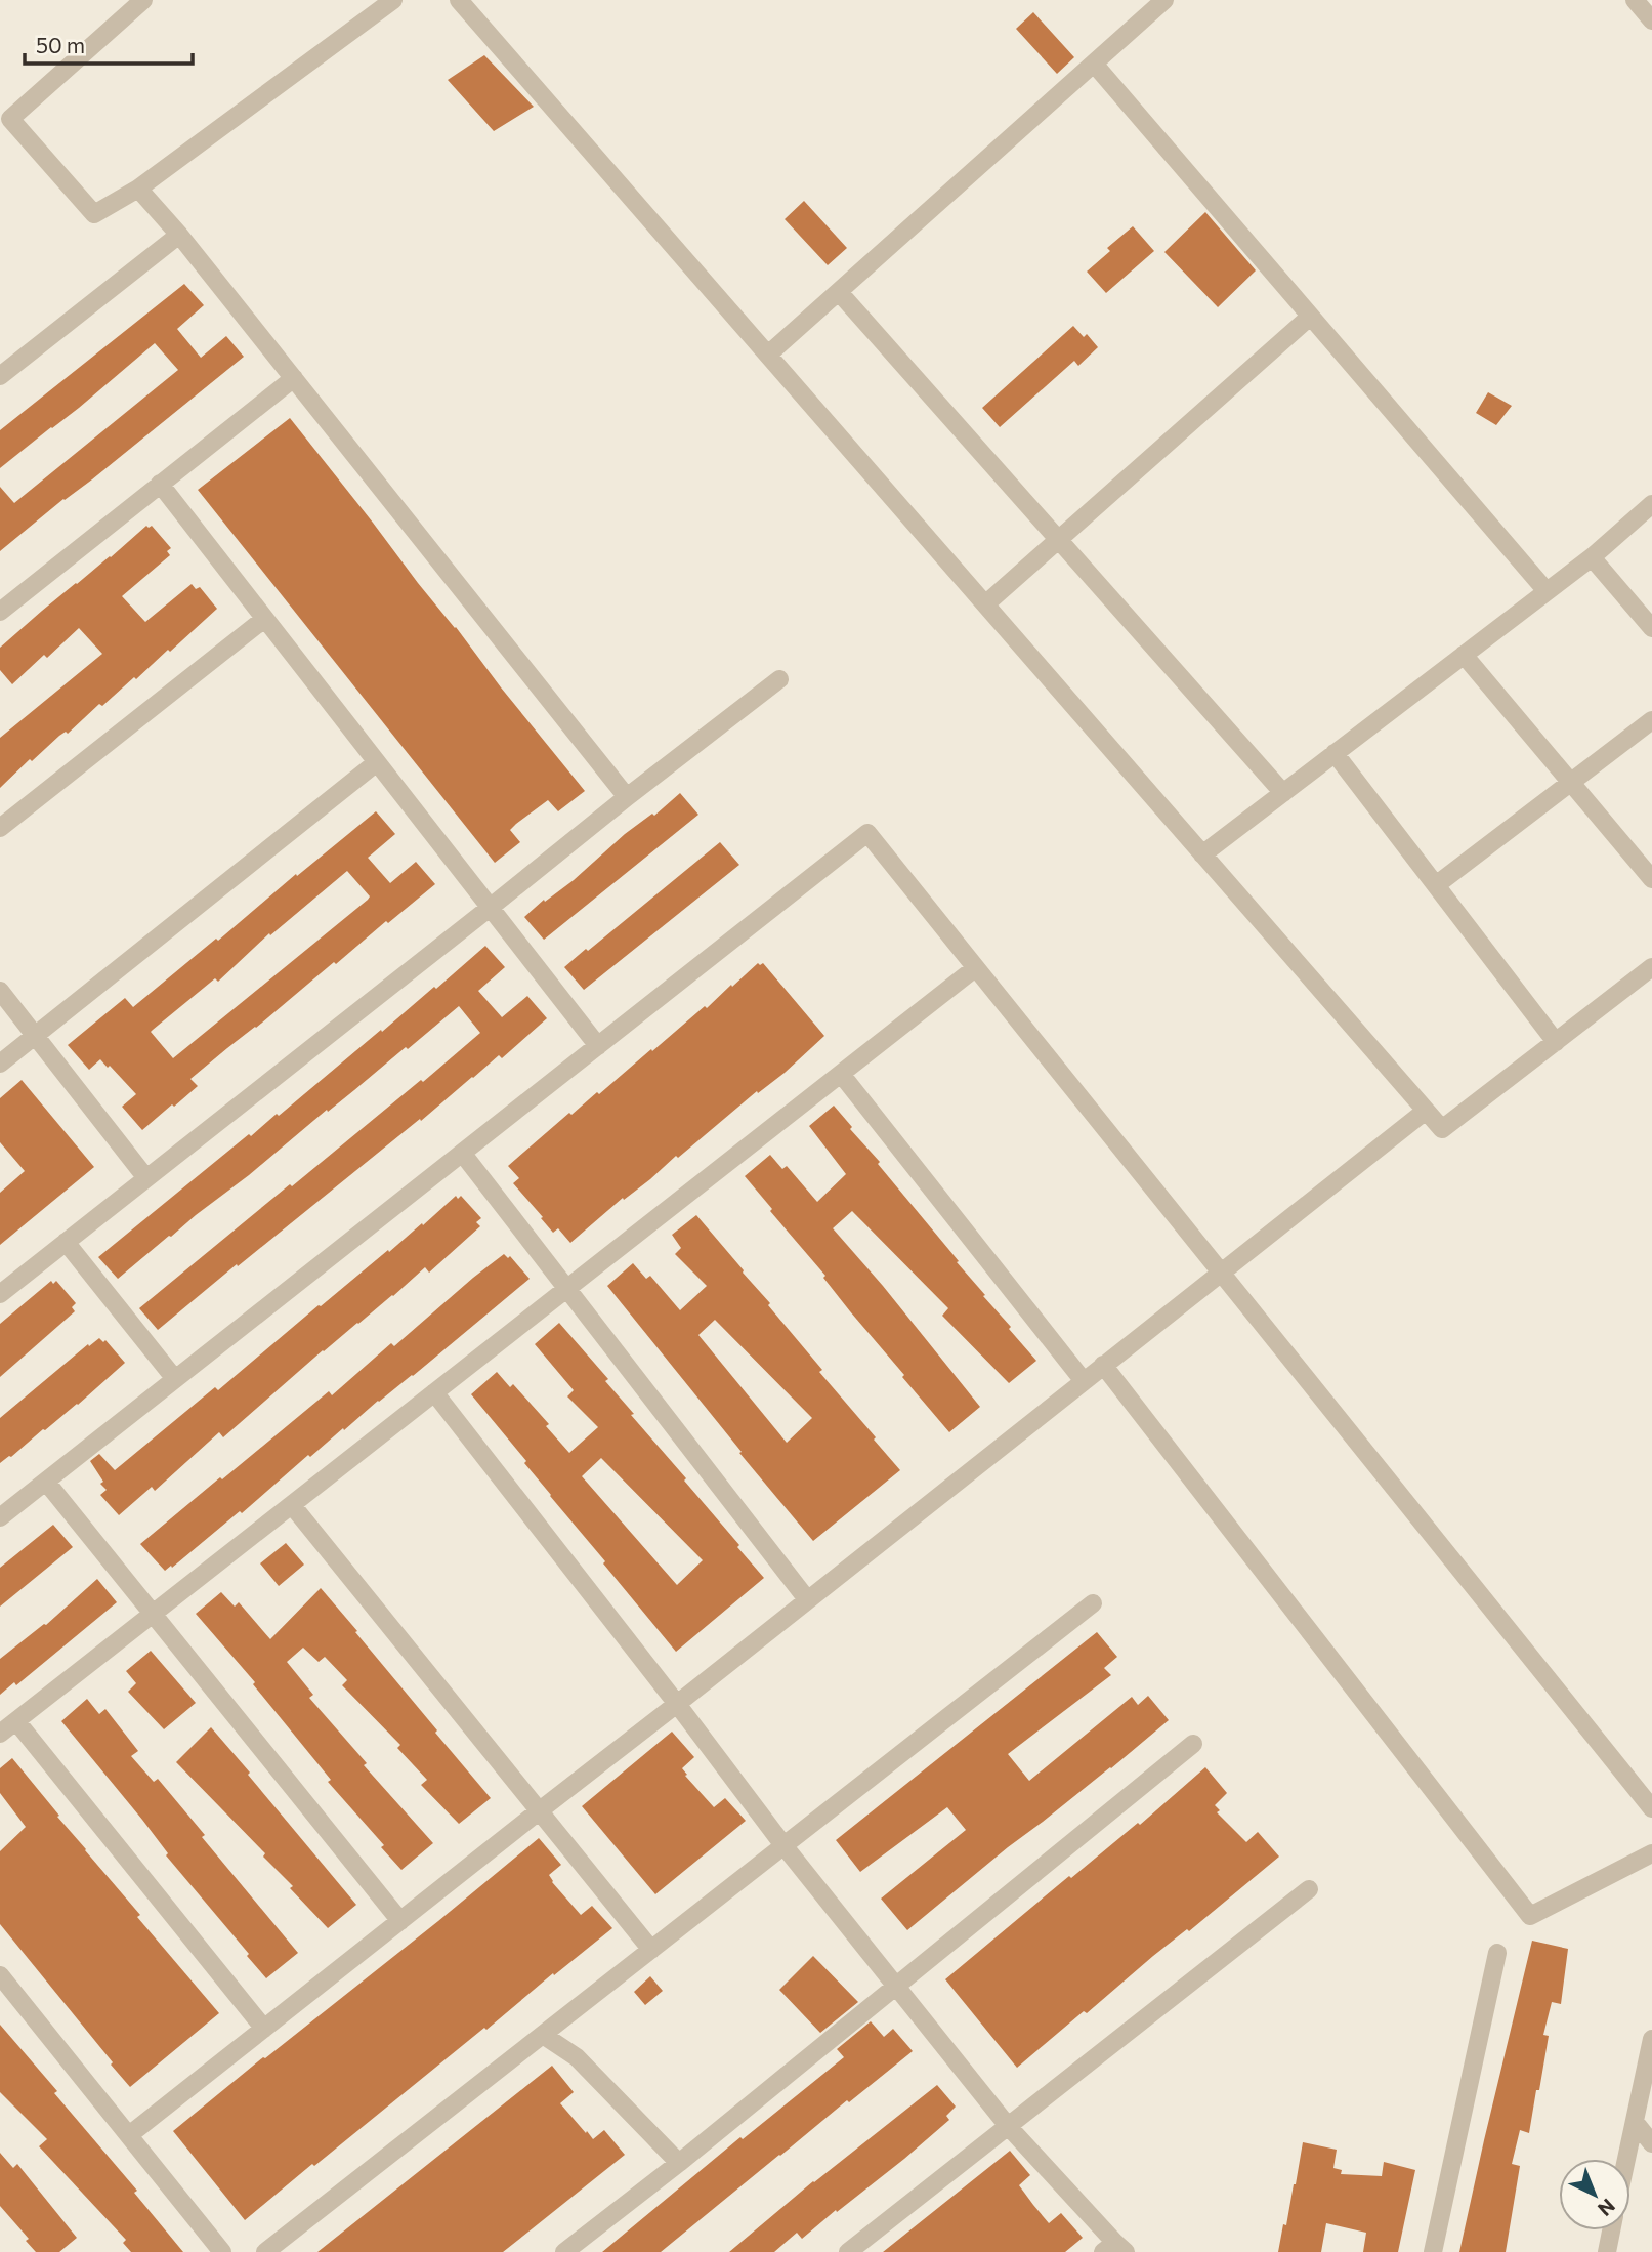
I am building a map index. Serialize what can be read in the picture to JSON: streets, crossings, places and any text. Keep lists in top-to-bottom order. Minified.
{"scale_bar":"50 m","north":"bottom right"}
